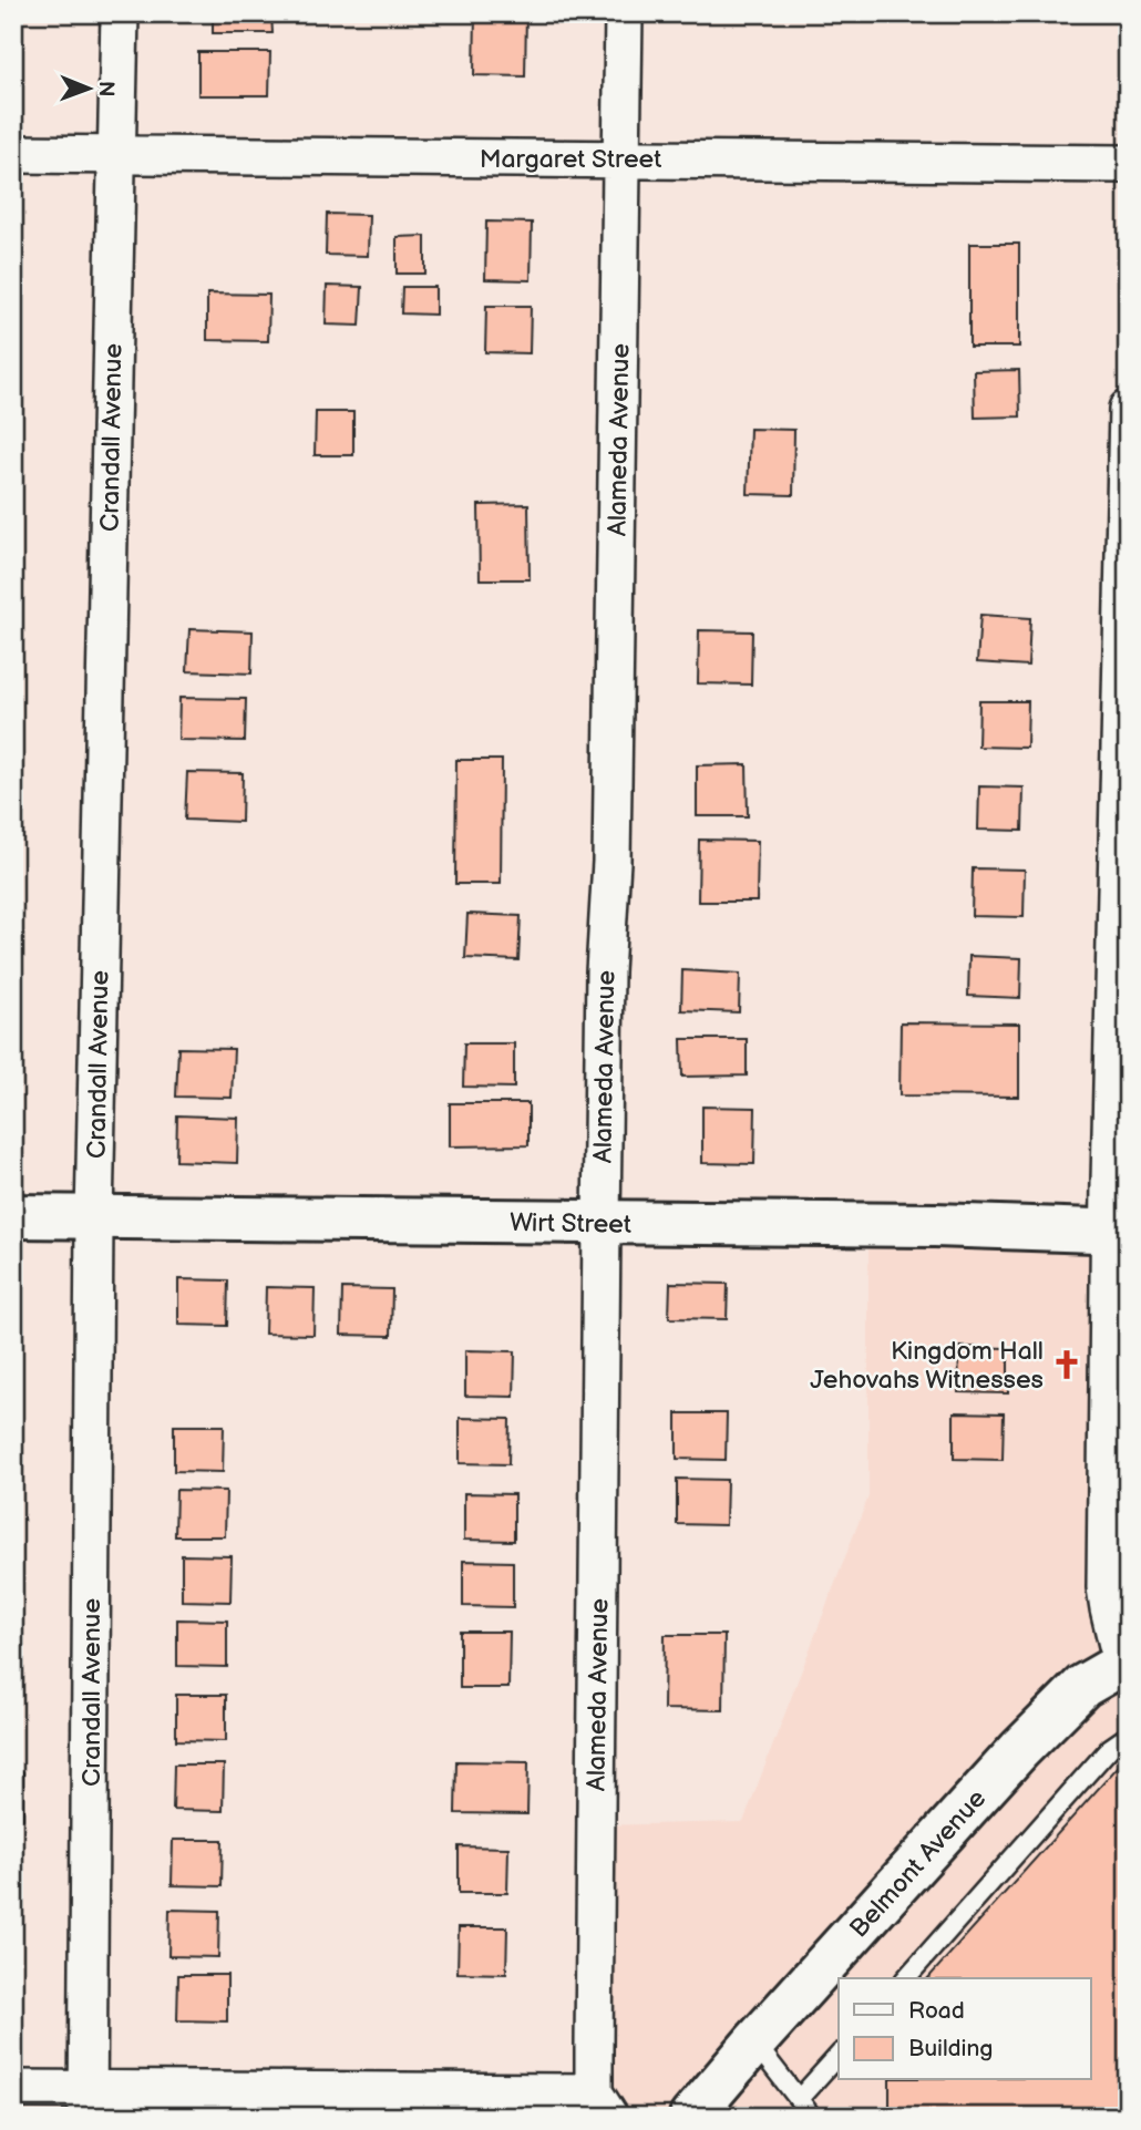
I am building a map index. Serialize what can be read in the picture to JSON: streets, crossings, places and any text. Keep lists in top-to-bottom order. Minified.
{"streets":{"main road":["Wirt Street","Belmont Avenue"],"street":["Margaret Street","Crandall Avenue","Alameda Avenue"]},"crossings":[["Margaret Street","Crandall Avenue"],["Margaret Street","Alameda Avenue"],["Crandall Avenue","Wirt Street"],["Alameda Avenue","Wirt Street"]],"places":{"church":["Kingdom Hall Jehovahs Witnesses"]},"legend":["Road","Building"],"north":"right"}
